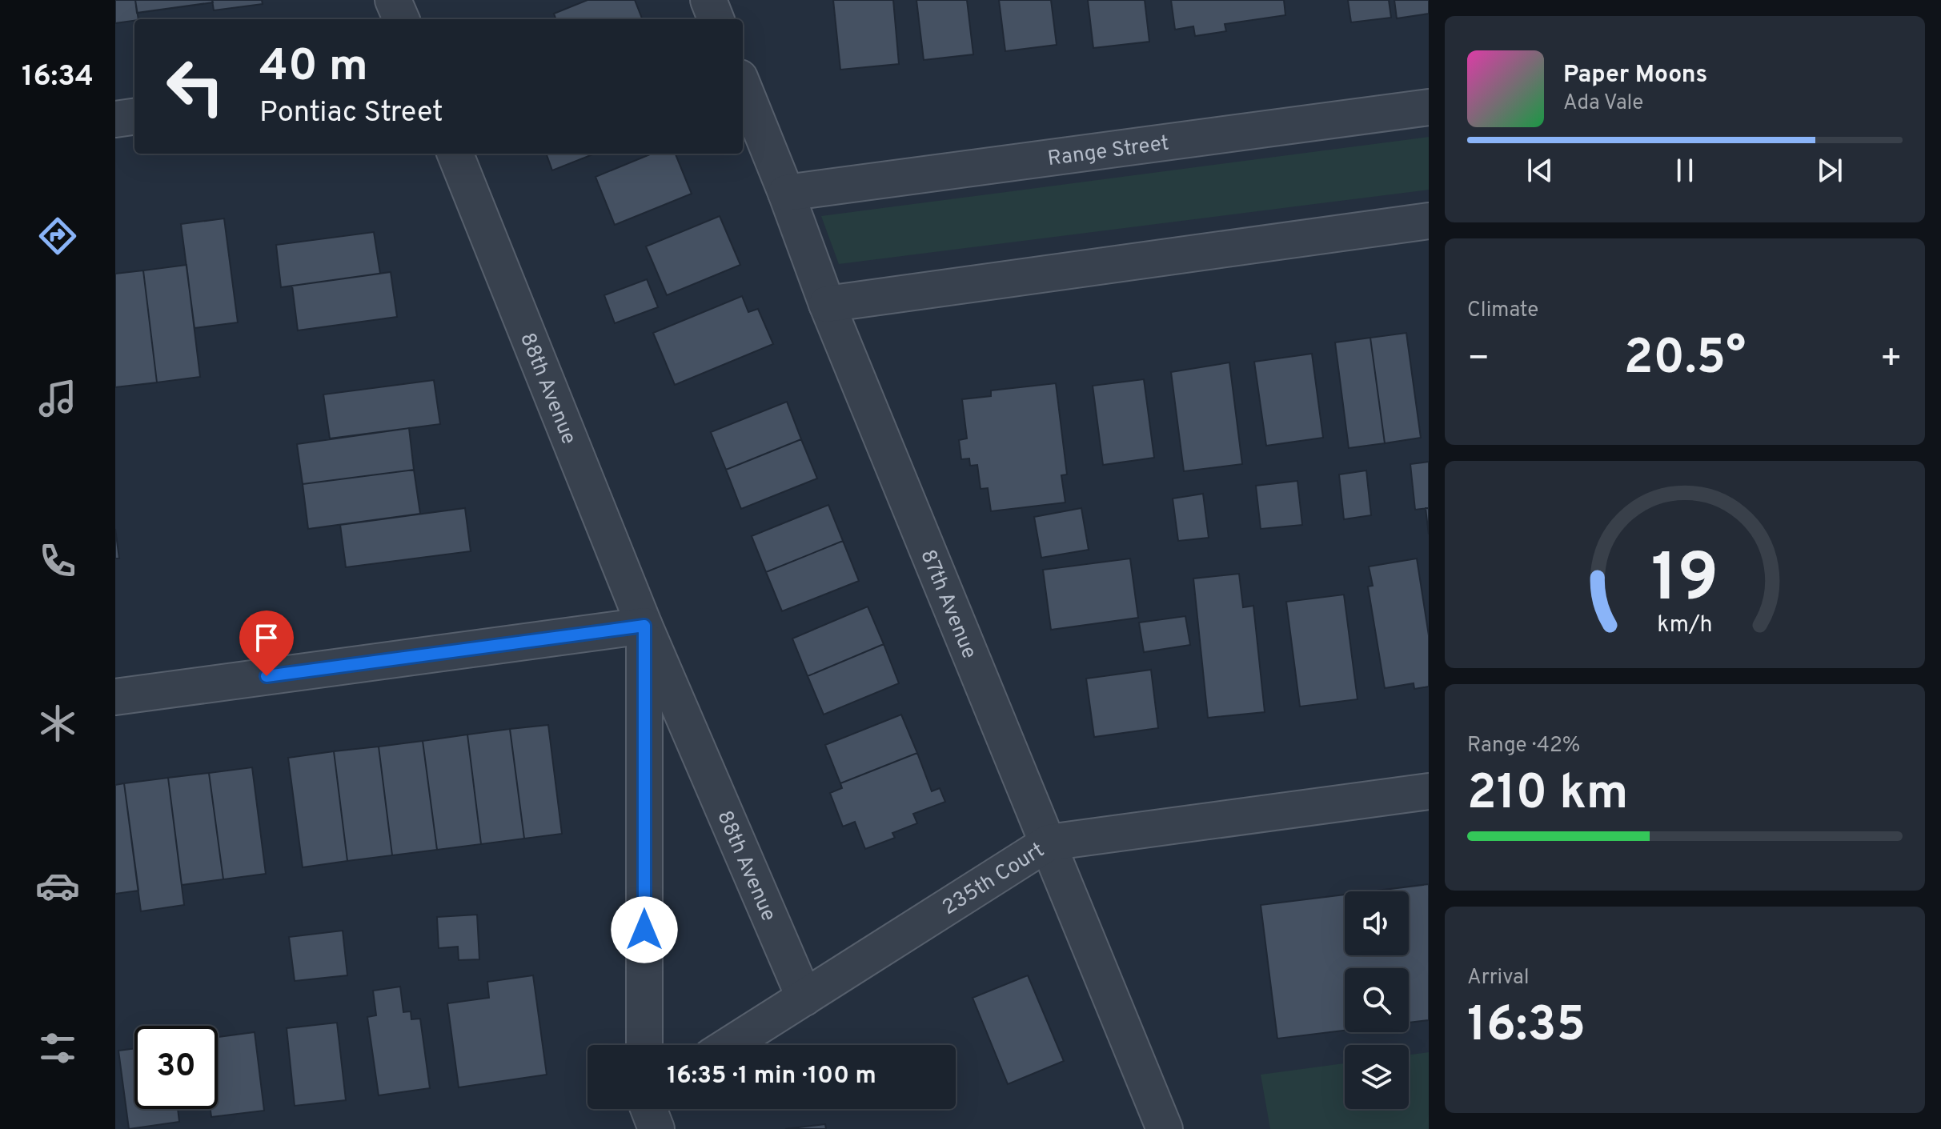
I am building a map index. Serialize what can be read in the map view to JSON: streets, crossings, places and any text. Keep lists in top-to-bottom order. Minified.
{"streets":{"street":["Range Street","88th Avenue","87th Avenue","235th Court"]},"crossings":[["Range Street","87th Avenue"],["88th Avenue","235th Court"],["87th Avenue","235th Court"]],"page":{"tabs":"16:34","turn":["40 m","Pontiac Street"],"song":["Paper Moons","Ada Vale"],"tile":["Climate",["Range · 42%","210 km"],["Arrival","16:35"]],"heat":["−","20.5°","+"],"limit":"30","trip":"16:35 · 1 min · 100 m","gauge":["19","km/h"]}}
